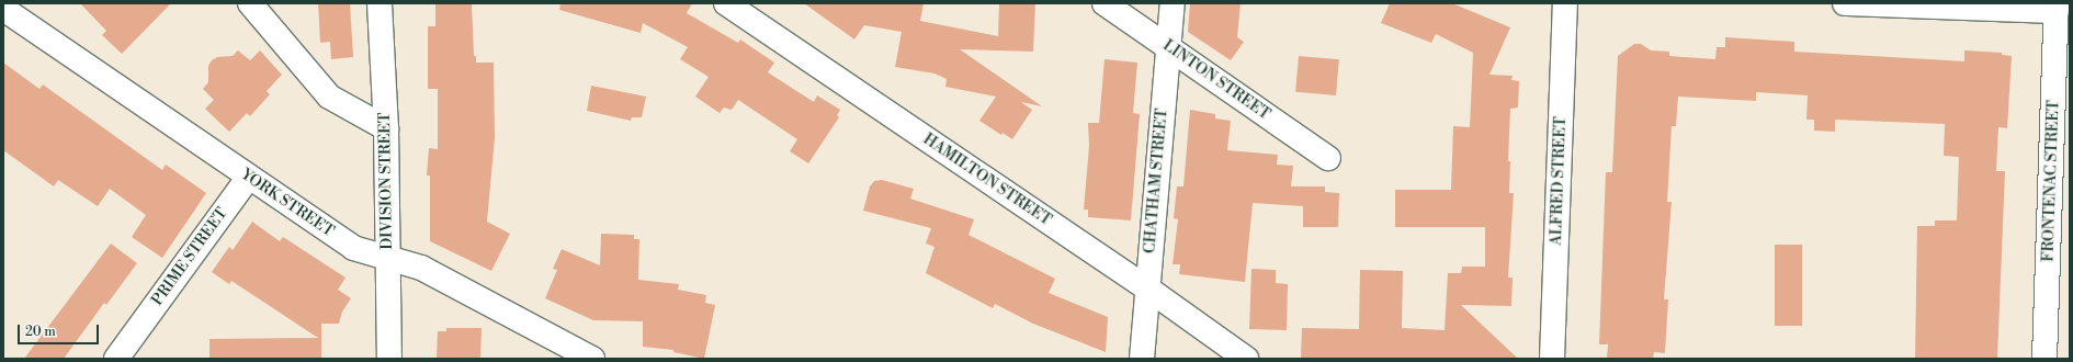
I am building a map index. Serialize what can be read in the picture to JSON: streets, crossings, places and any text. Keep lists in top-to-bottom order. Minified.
{"streets":{"street":["LINTON STREET","HAMILTON STREET","DIVISION STREET","CHATHAM STREET","ALFRED STREET","FRONTENAC STREET","YORK STREET","PRIME STREET"]},"crossings":[["LINTON STREET","CHATHAM STREET"],["HAMILTON STREET","CHATHAM STREET"],["DIVISION STREET","YORK STREET"],["YORK STREET","PRIME STREET"]],"scale_bar":"20 m"}
